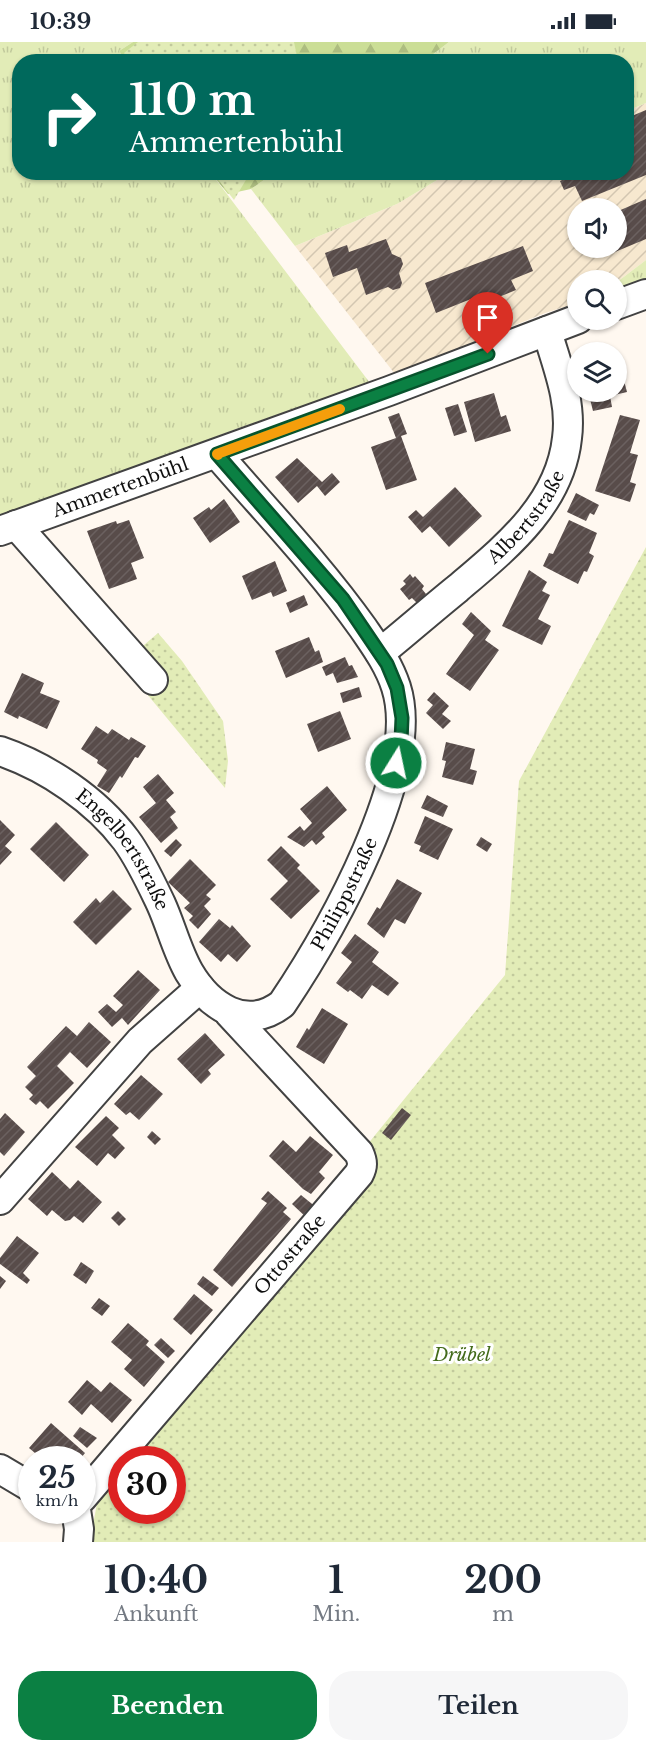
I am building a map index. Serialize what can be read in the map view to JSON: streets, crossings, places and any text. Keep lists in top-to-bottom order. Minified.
{"streets":{"street":["Ammertenbühl","Albertstraße","Engelbertstraße","Philippstraße","Ottostraße"]},"crossings":[["Ammertenbühl","Albertstraße"],["Ammertenbühl","Philippstraße"],["Albertstraße","Philippstraße"],["Philippstraße","Ottostraße"]],"parks":["Drübel"],"page":{"status":"10:39","turn":["110 m","Ammertenbühl"],"speed":"25 km/h","limit":"30","eta":["10:40","Ankunft","1","Min.","200","m"],"buttons":["Beenden","Teilen"]}}
